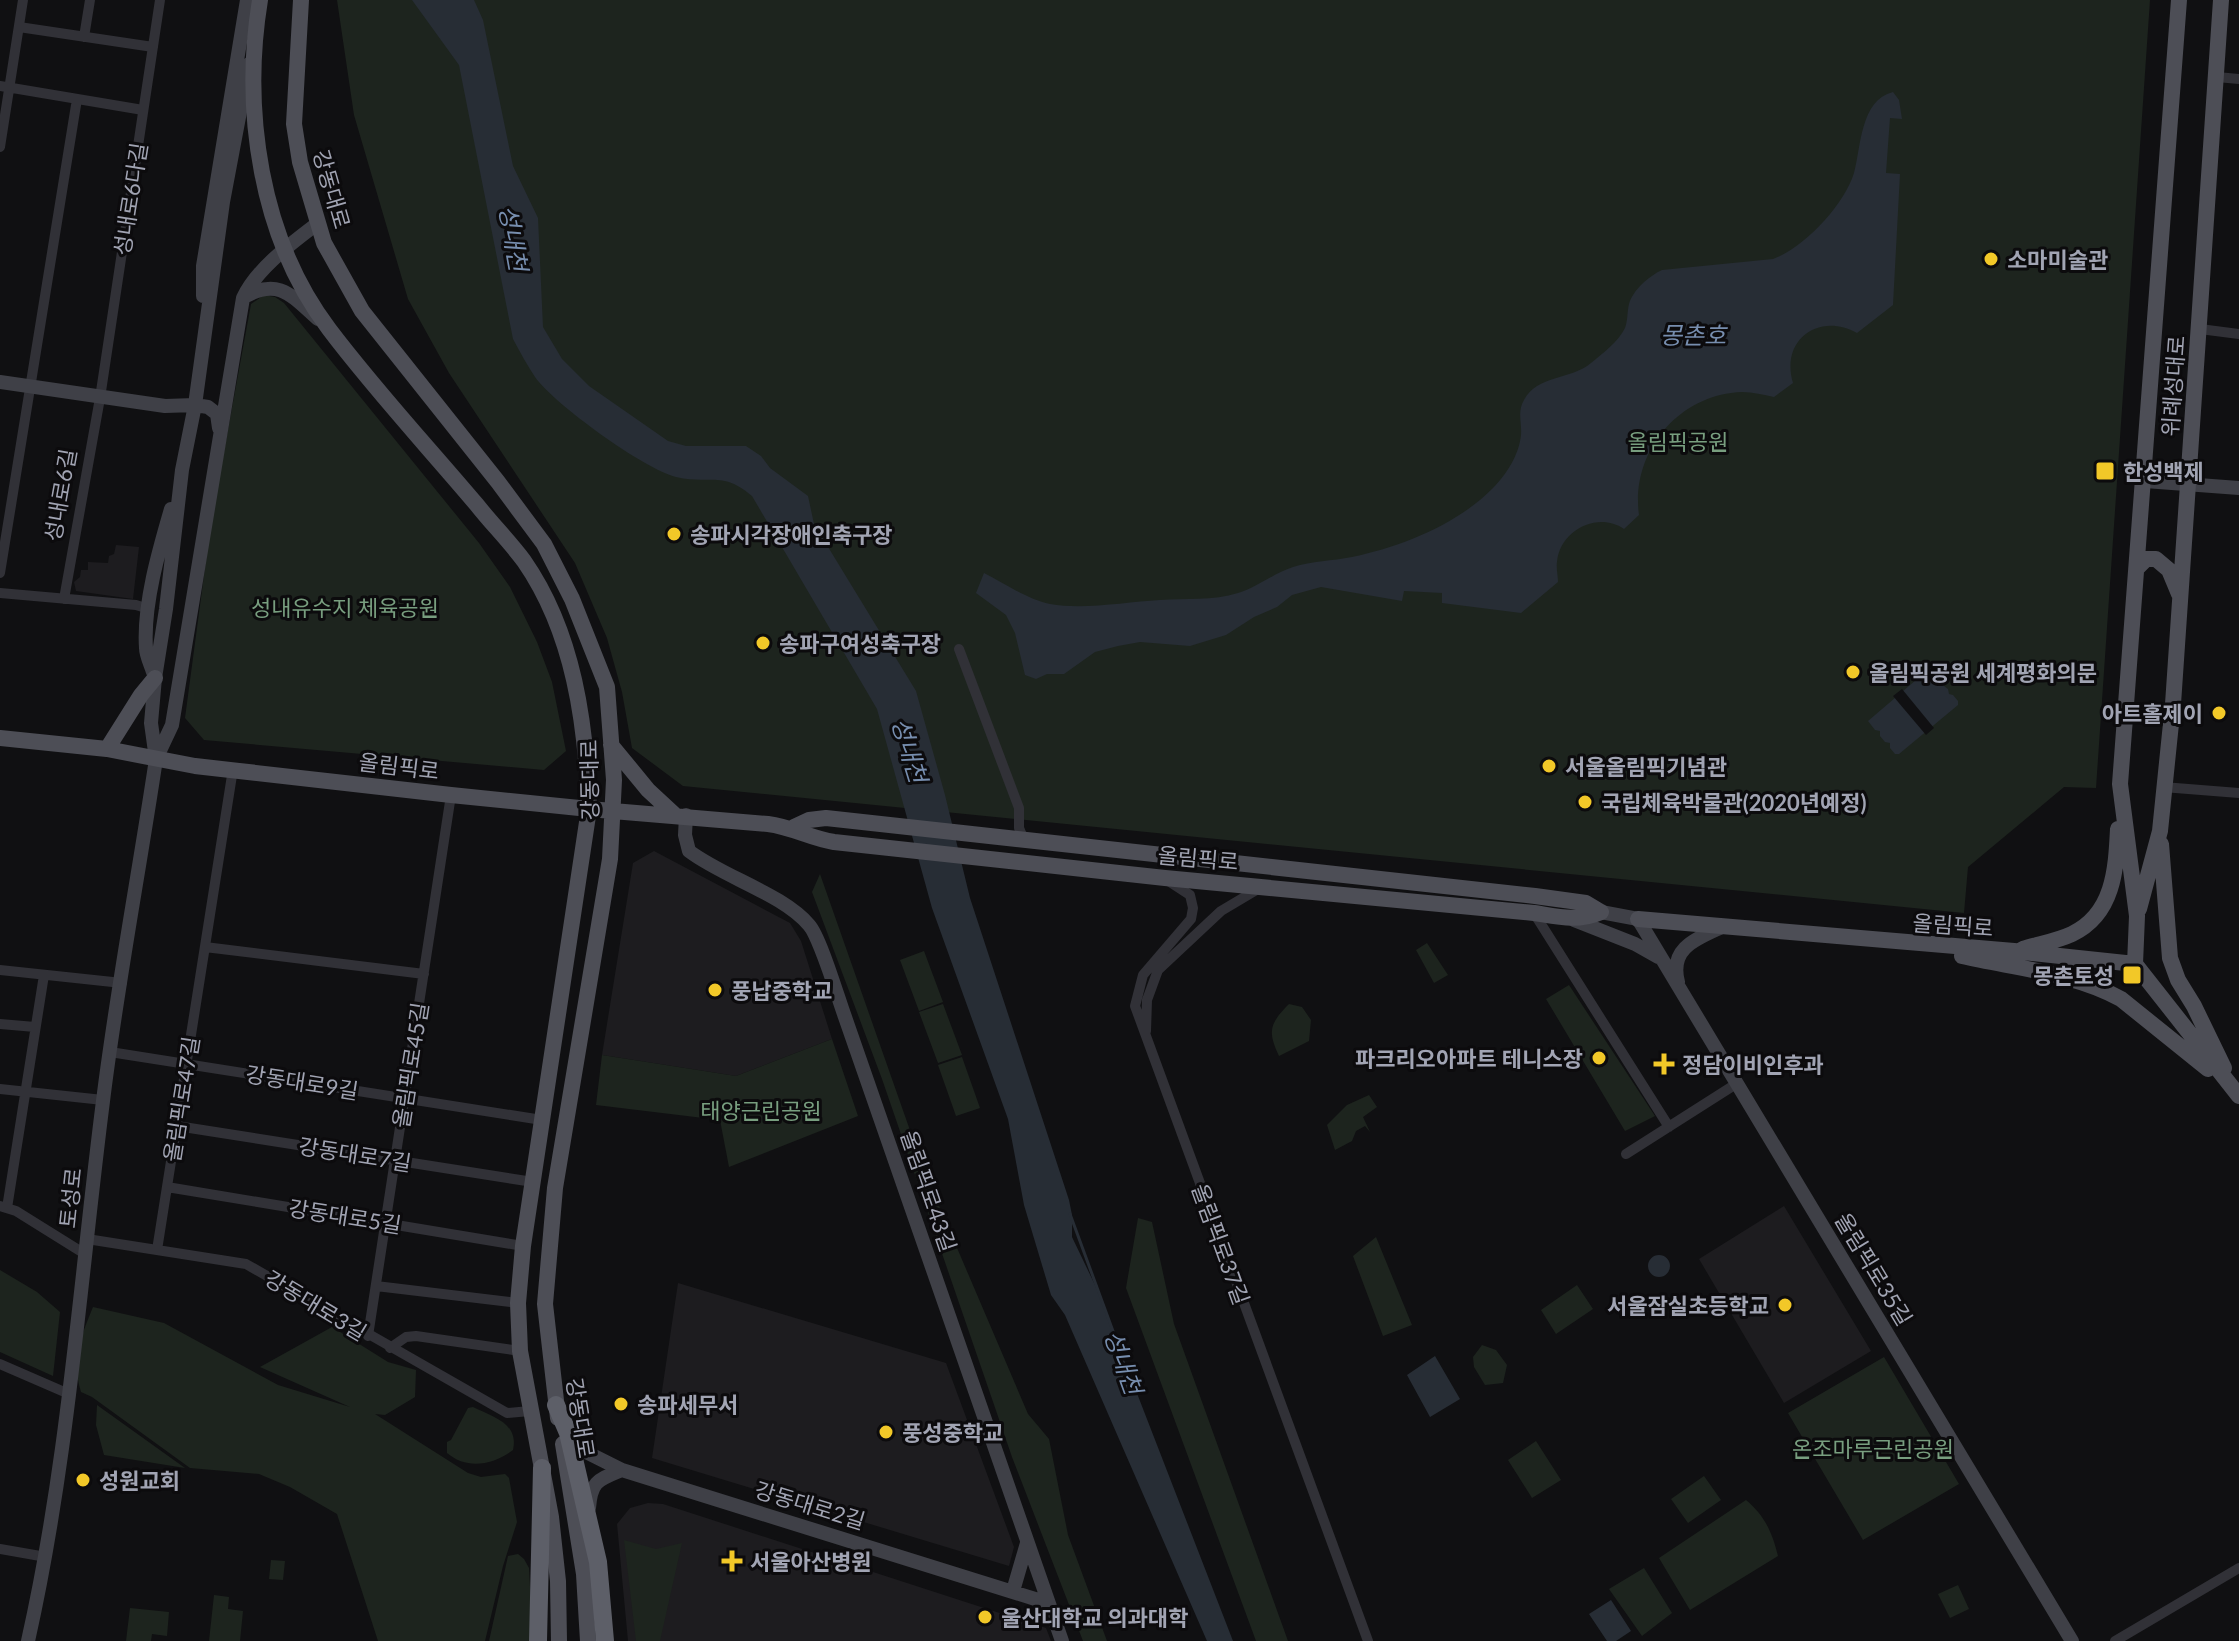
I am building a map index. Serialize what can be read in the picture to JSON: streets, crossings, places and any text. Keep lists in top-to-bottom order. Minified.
{"streets":{"main road":["강동대로","위례성대로","올림픽로"],"street":["성내로6다길","성내로6길","올림픽로45길","강동대로9길","올림픽로47길","강동대로7길","올림픽로43길","토성로","강동대로5길","올림픽로37길","올림픽로35길","강동대로3길","강동대로2길"]},"crossings":[["강동대로","올림픽로"],["강동대로","강동대로9길"],["강동대로","강동대로7길"],["강동대로","토성로"],["강동대로","강동대로5길"],["강동대로","강동대로3길"],["성내로6다길","성내로6길"],["위례성대로","올림픽로"],["올림픽로","올림픽로45길"],["올림픽로","올림픽로47길"],["올림픽로","올림픽로43길"],["올림픽로","토성로"],["올림픽로","올림픽로37길"],["올림픽로","올림픽로35길"],["올림픽로45길","강동대로9길"],["올림픽로45길","강동대로7길"],["올림픽로45길","강동대로5길"],["올림픽로45길","강동대로3길"],["강동대로9길","올림픽로47길"],["강동대로9길","토성로"],["올림픽로47길","강동대로7길"],["올림픽로47길","강동대로5길"],["올림픽로47길","강동대로3길"],["올림픽로43길","강동대로2길"],["토성로","강동대로3길"]],"water":["성내천","몽촌호"],"parks":["올림픽공원","성내유수지 체육공원","태양근린공원","온조마루근린공원"],"places":{"other":["소마미술관","송파시각장애인축구장","송파구여성축구장","올림픽공원 세계평화의문","아트홀제이","서울올림픽기념관","국립체육박물관(2020년예정)","풍납중학교","파크리오아파트 테니스장","서울잠실초등학교","송파세무서","풍성중학교","성원교회","울산대학교 의과대학"],"transit":["한성백제","몽촌토성"],"health":["정담이비인후과","서울아산병원"]}}
